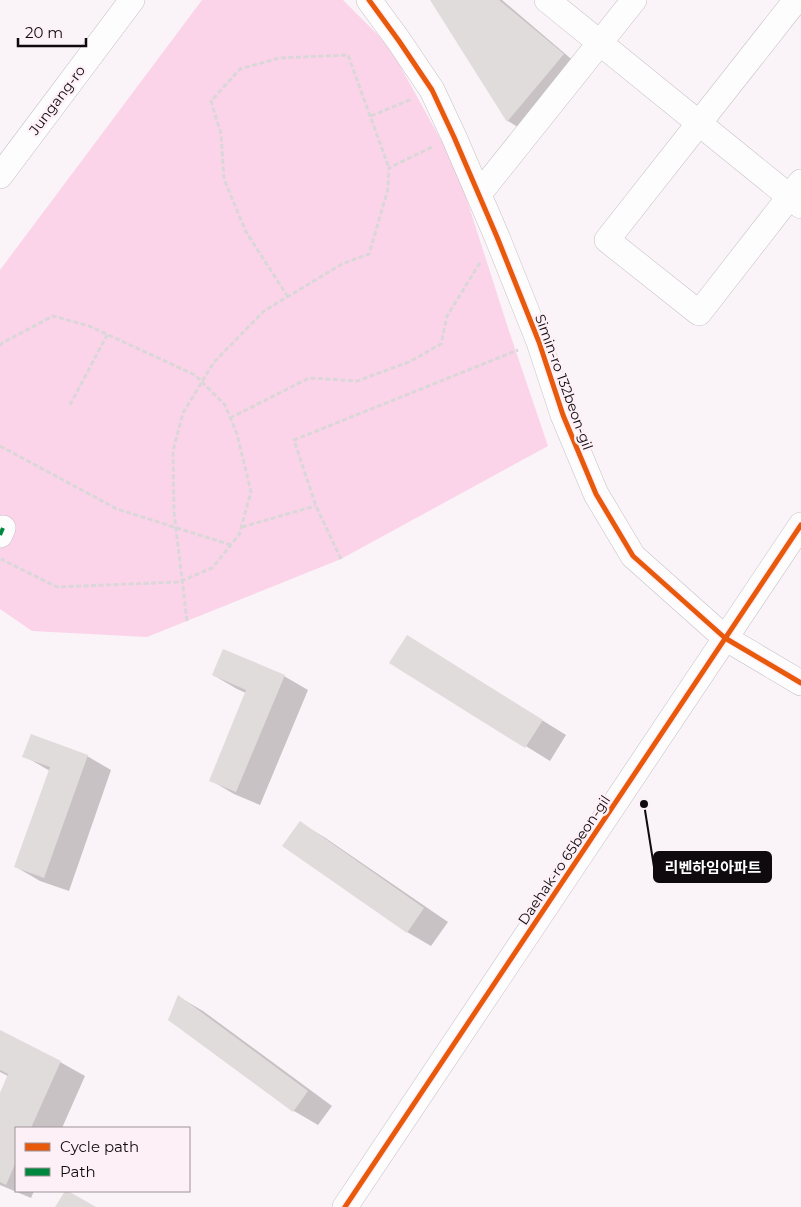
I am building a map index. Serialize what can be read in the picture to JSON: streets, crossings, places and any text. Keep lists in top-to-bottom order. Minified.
{"streets":{"street":["Jungang-ro","Simin-ro 132beon-gil","Daehak-ro 65beon-gil"]},"crossings":[["Simin-ro 132beon-gil","Daehak-ro 65beon-gil"]],"places":["리벤하임아파트"],"legend":["Cycle path","Path"],"scale_bar":"20 m"}
